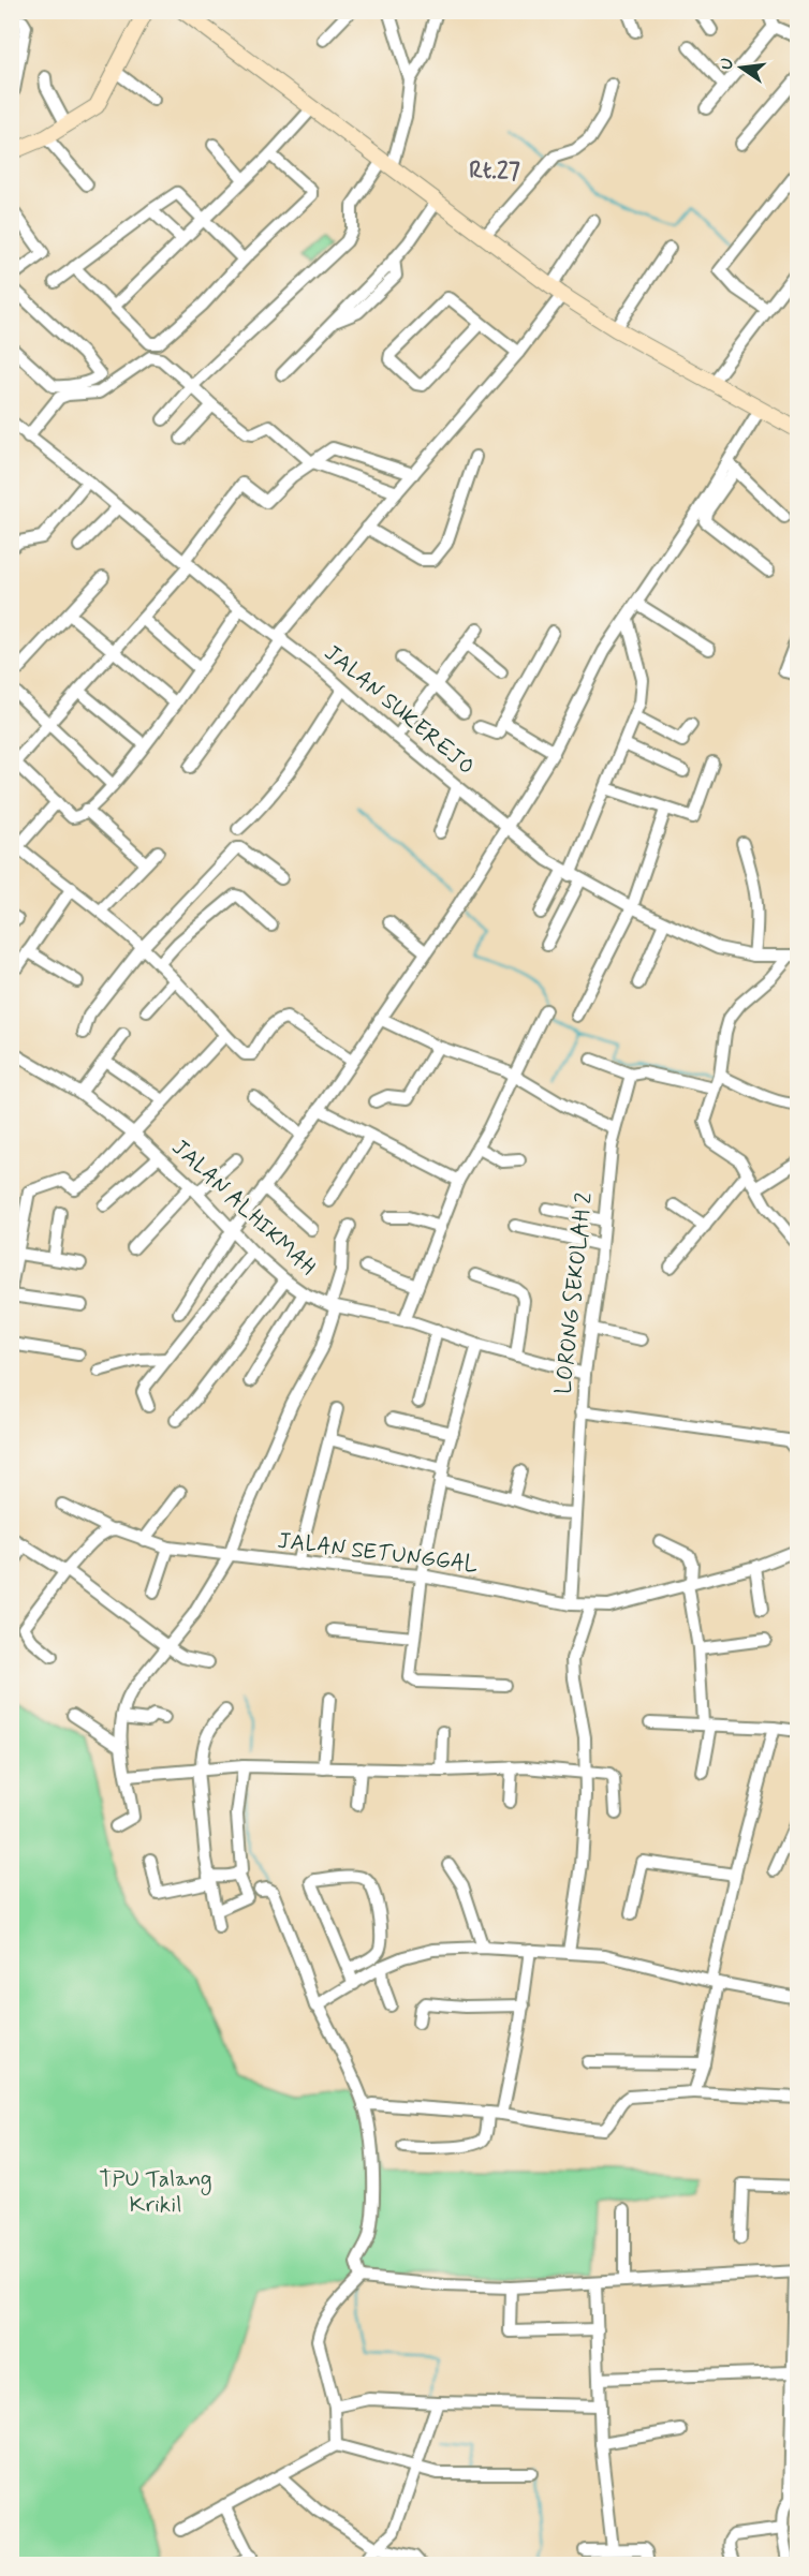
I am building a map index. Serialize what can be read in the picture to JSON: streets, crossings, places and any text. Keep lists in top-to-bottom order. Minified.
{"streets":{"street":["JALAN SUKEREJO","JALAN ALHIKMAH","LORONG SEKOLAH 2","JALAN SETUNGGAL"]},"crossings":[["JALAN ALHIKMAH","LORONG SEKOLAH 2"],["LORONG SEKOLAH 2","JALAN SETUNGGAL"]],"districts":["Rt.27"],"parks":["TPU Talang Krikil"],"north":"left"}
